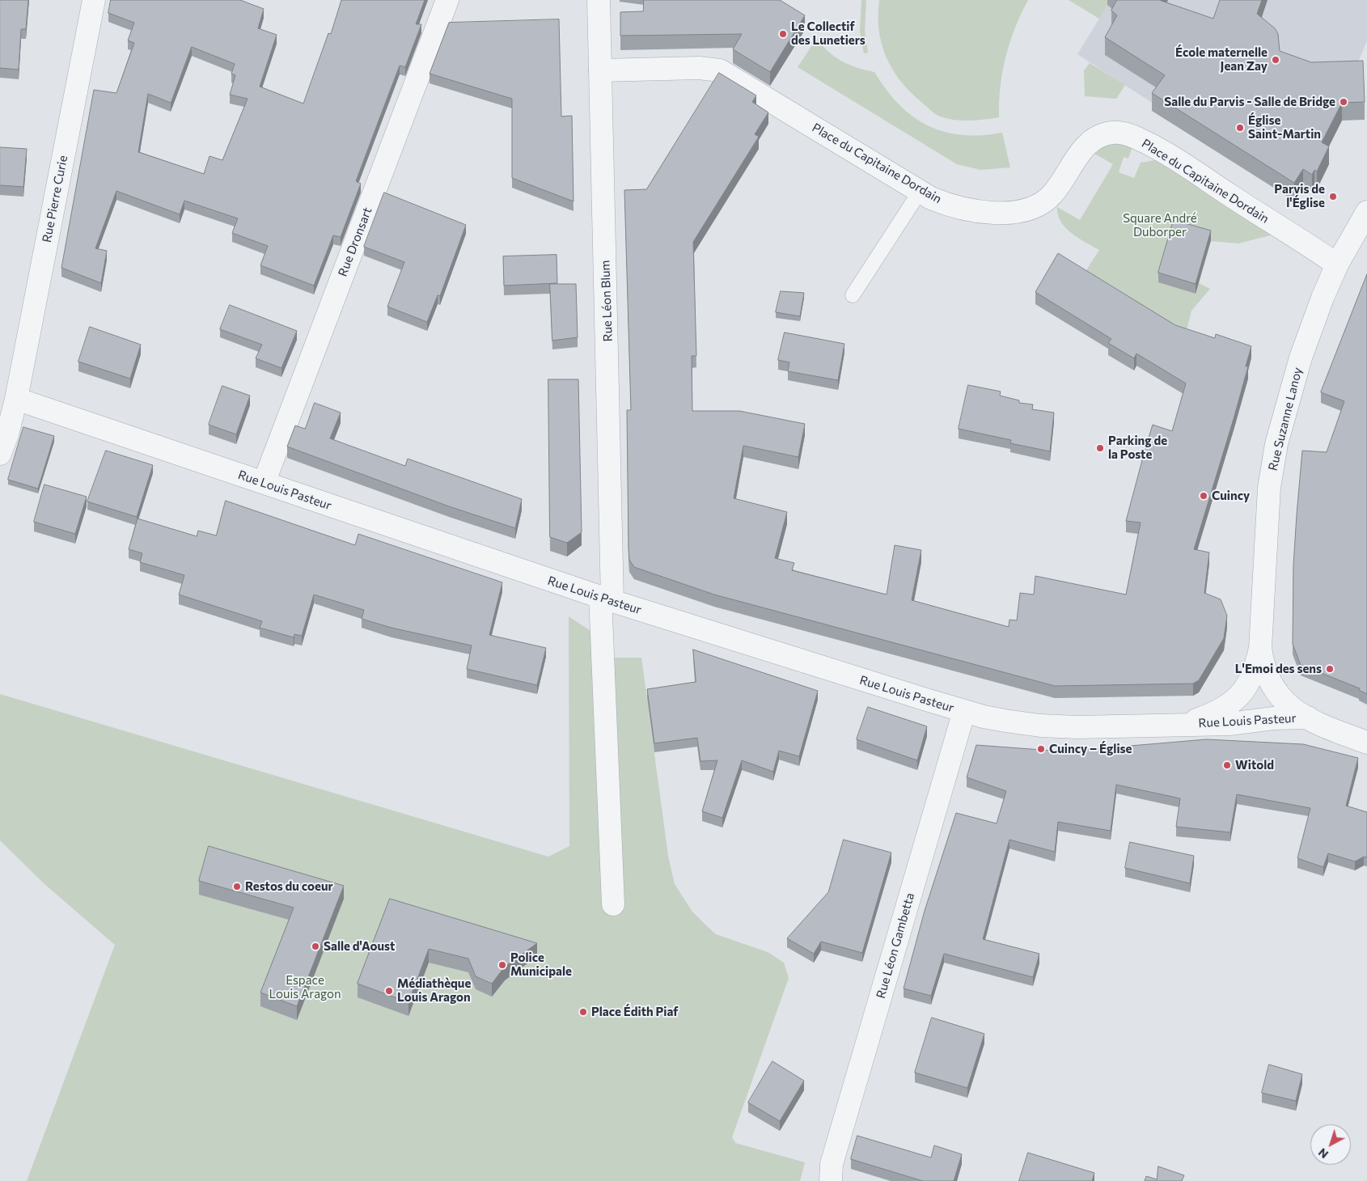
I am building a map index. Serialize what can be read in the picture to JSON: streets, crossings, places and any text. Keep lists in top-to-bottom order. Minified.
{"streets":{"street":["Place du Capitaine Dordain","Rue Pierre Curie","Rue Dronsart","Rue Léon Blum","Rue Suzanne Lanoy","Rue Louis Pasteur","Rue Léon Gambetta"]},"crossings":[["Place du Capitaine Dordain","Rue Léon Blum"],["Place du Capitaine Dordain","Rue Suzanne Lanoy"],["Rue Pierre Curie","Rue Louis Pasteur"],["Rue Dronsart","Rue Louis Pasteur"],["Rue Léon Blum","Rue Louis Pasteur"],["Rue Suzanne Lanoy","Rue Louis Pasteur"],["Rue Louis Pasteur","Rue Léon Gambetta"]],"parks":["Square André Duborper","Espace Louis Aragon"],"places":["Le Collectif des Lunetiers","École maternelle Jean Zay","Salle du Parvis - Salle de Bridge","Église Saint-Martin","Parvis de l'Église","Parking de la Poste","Cuincy","L'Emoi des sens","Cuincy – Église","Witold","Restos du coeur","Salle d'Aoust","Police Municipale","Médiathèque Louis Aragon","Place Édith Piaf"],"north":"bottom left"}
